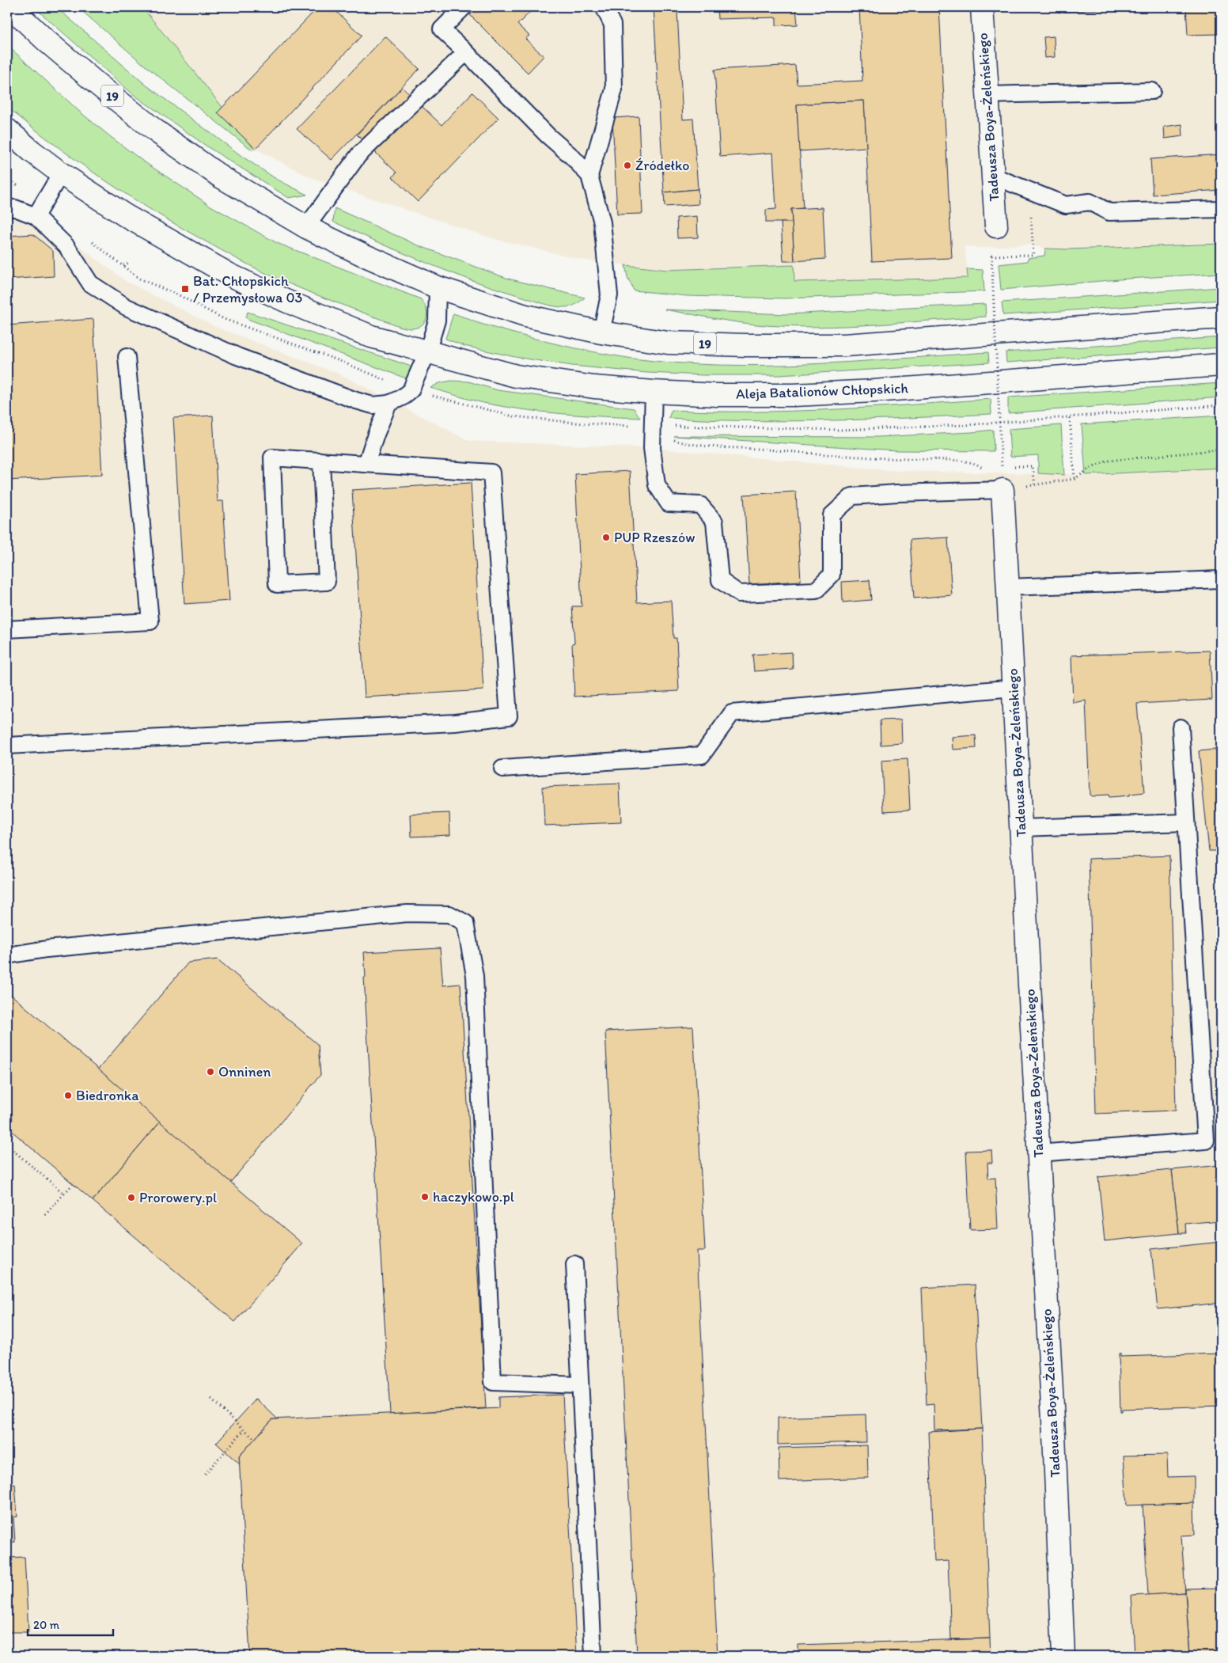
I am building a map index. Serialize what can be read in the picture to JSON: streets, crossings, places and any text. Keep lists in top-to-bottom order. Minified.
{"streets":{"main road":["19","Tadeusza Boya-Żeleńskiego","Aleja Batalionów Chłopskich"]},"places":{"other":["Źródełko","PUP Rzeszów","Onninen","Biedronka","haczykowo.pl","Prorowery.pl"],"transit":["Bat. Chłopskich / Przemysłowa 03"]},"scale_bar":"20 m"}
